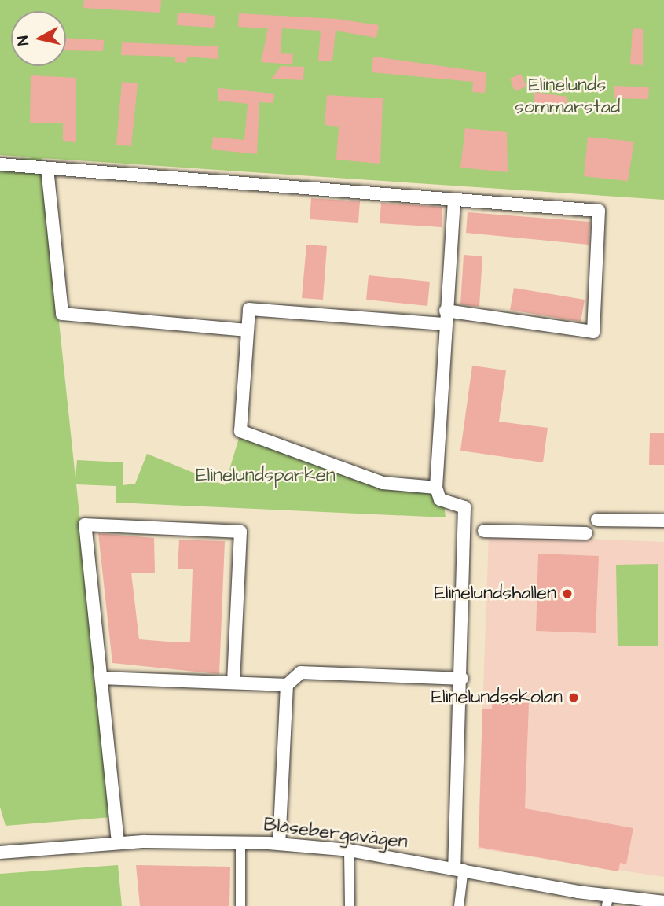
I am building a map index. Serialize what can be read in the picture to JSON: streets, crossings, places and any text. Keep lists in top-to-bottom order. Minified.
{"streets":{"street":["Blåsebergavägen"]},"parks":["Elinelunds sommarstad","Elinelundsparken"],"places":["Elinelundshallen","Elinelundsskolan"],"north":"left"}
